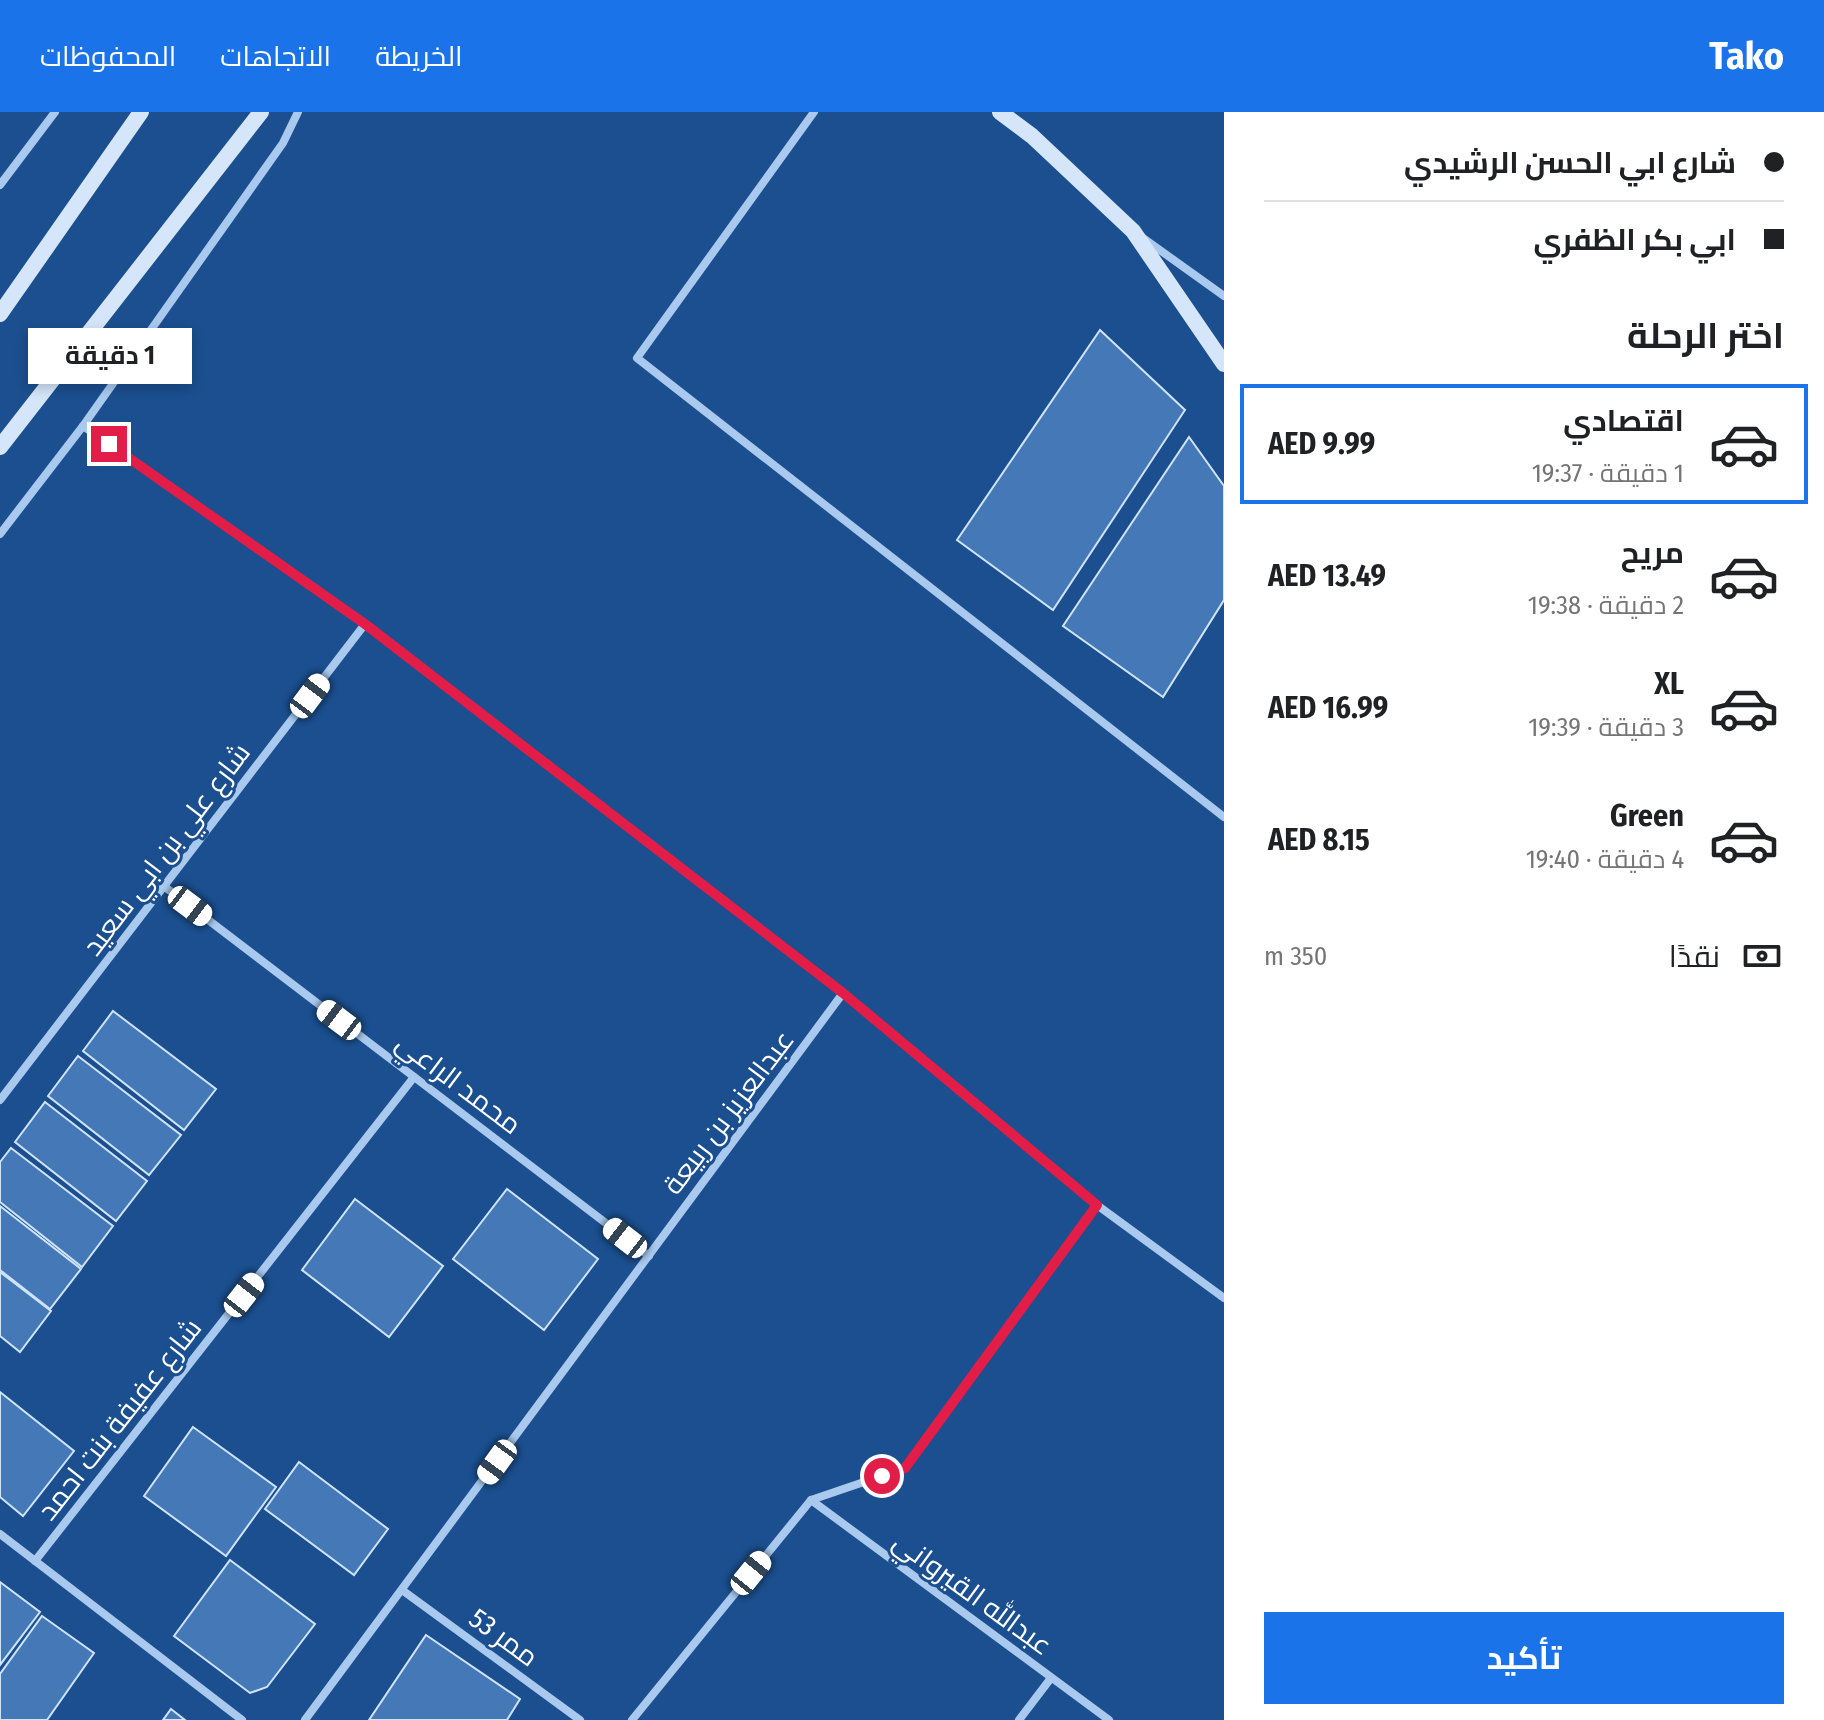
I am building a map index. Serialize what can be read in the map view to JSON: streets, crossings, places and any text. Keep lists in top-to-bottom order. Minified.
{"streets":{"street":["شارع علي بن ابي سعيد","محمد الراعي","عبدالعزيز بن ربيعة","شارع عفيفة بنت احمد","عبدالله القيرواني","ممر 53"]},"crossings":[["شارع علي بن ابي سعيد","محمد الراعي"],["محمد الراعي","عبدالعزيز بن ربيعة"],["محمد الراعي","شارع عفيفة بنت احمد"],["عبدالعزيز بن ربيعة","ممر 53"]],"page":{"header":"Tako","nav":["الخريطة","الاتجاهات","المحفوظات"],"banner":["شارع ابي الحسن الرشيدي","ابي بكر الظفري"],"heading":"اختر الرحلة","bubble":"1 دقيقة","list":[{"name":"اقتصادي","note":"1 دقيقة · 19:37","value":"AED 9.99"},{"name":"مريح","note":"2 دقيقة · 19:38","value":"AED 13.49"},{"name":"XL","note":"3 دقيقة · 19:39","value":"AED 16.99"},{"name":"Green","note":"4 دقيقة · 19:40","value":"AED 8.15"}],"pay":["نقدًا","350 m"],"buttons":"تأكيد"}}
